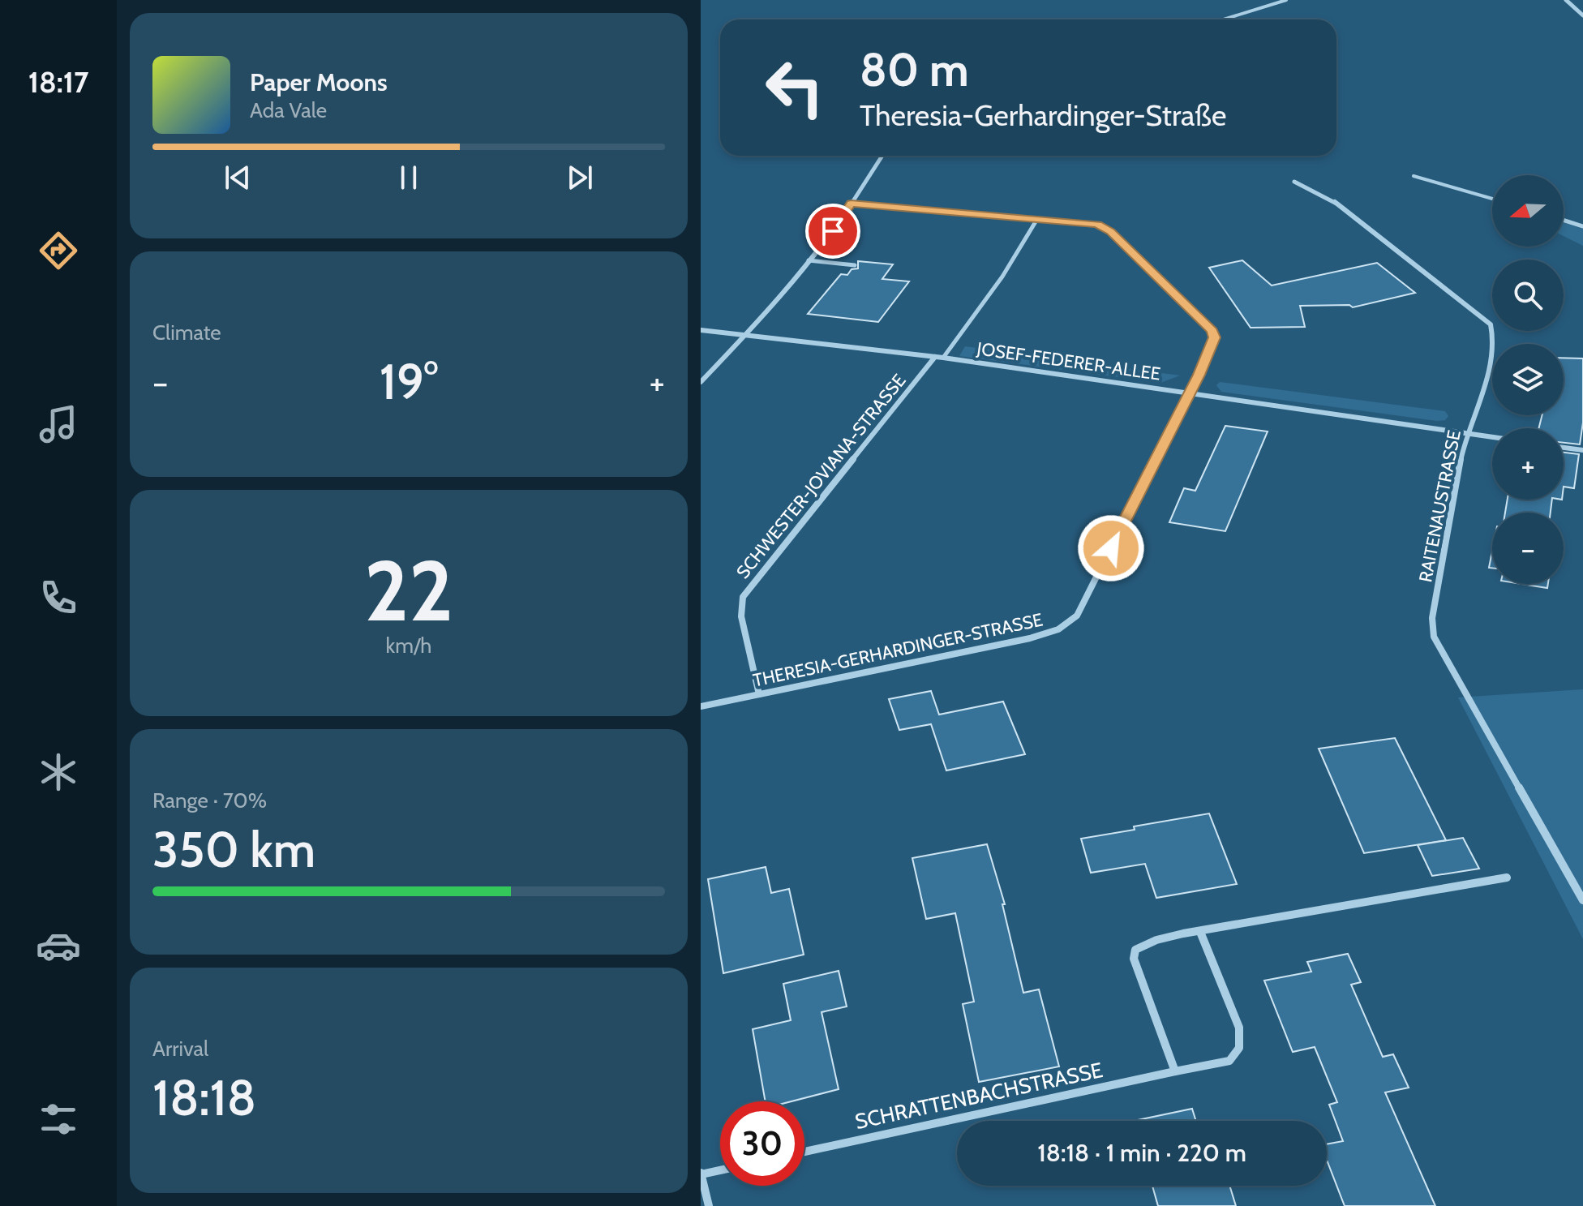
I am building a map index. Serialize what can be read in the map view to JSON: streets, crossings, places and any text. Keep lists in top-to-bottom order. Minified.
{"streets":{"street":["JOSEF-FEDERER-ALLEE","SCHWESTER-JOVIANA-STRASSE","RAITENAUSTRASSE","THERESIA-GERHARDINGER-STRASSE","SCHRATTENBACHSTRASSE"]},"crossings":[["JOSEF-FEDERER-ALLEE","SCHWESTER-JOVIANA-STRASSE"],["JOSEF-FEDERER-ALLEE","RAITENAUSTRASSE"],["JOSEF-FEDERER-ALLEE","THERESIA-GERHARDINGER-STRASSE"],["SCHWESTER-JOVIANA-STRASSE","THERESIA-GERHARDINGER-STRASSE"]],"north":"left","page":{"tabs":"18:17","turn":["80 m","Theresia-Gerhardinger-Straße"],"song":["Paper Moons","Ada Vale"],"map_buttons":["+","−"],"tile":["Climate",["22","km/h"],["Range · 70%","350 km"],["Arrival","18:18"]],"heat":["−","19°","+"],"limit":"30","trip":"18:18 · 1 min · 220 m"}}
